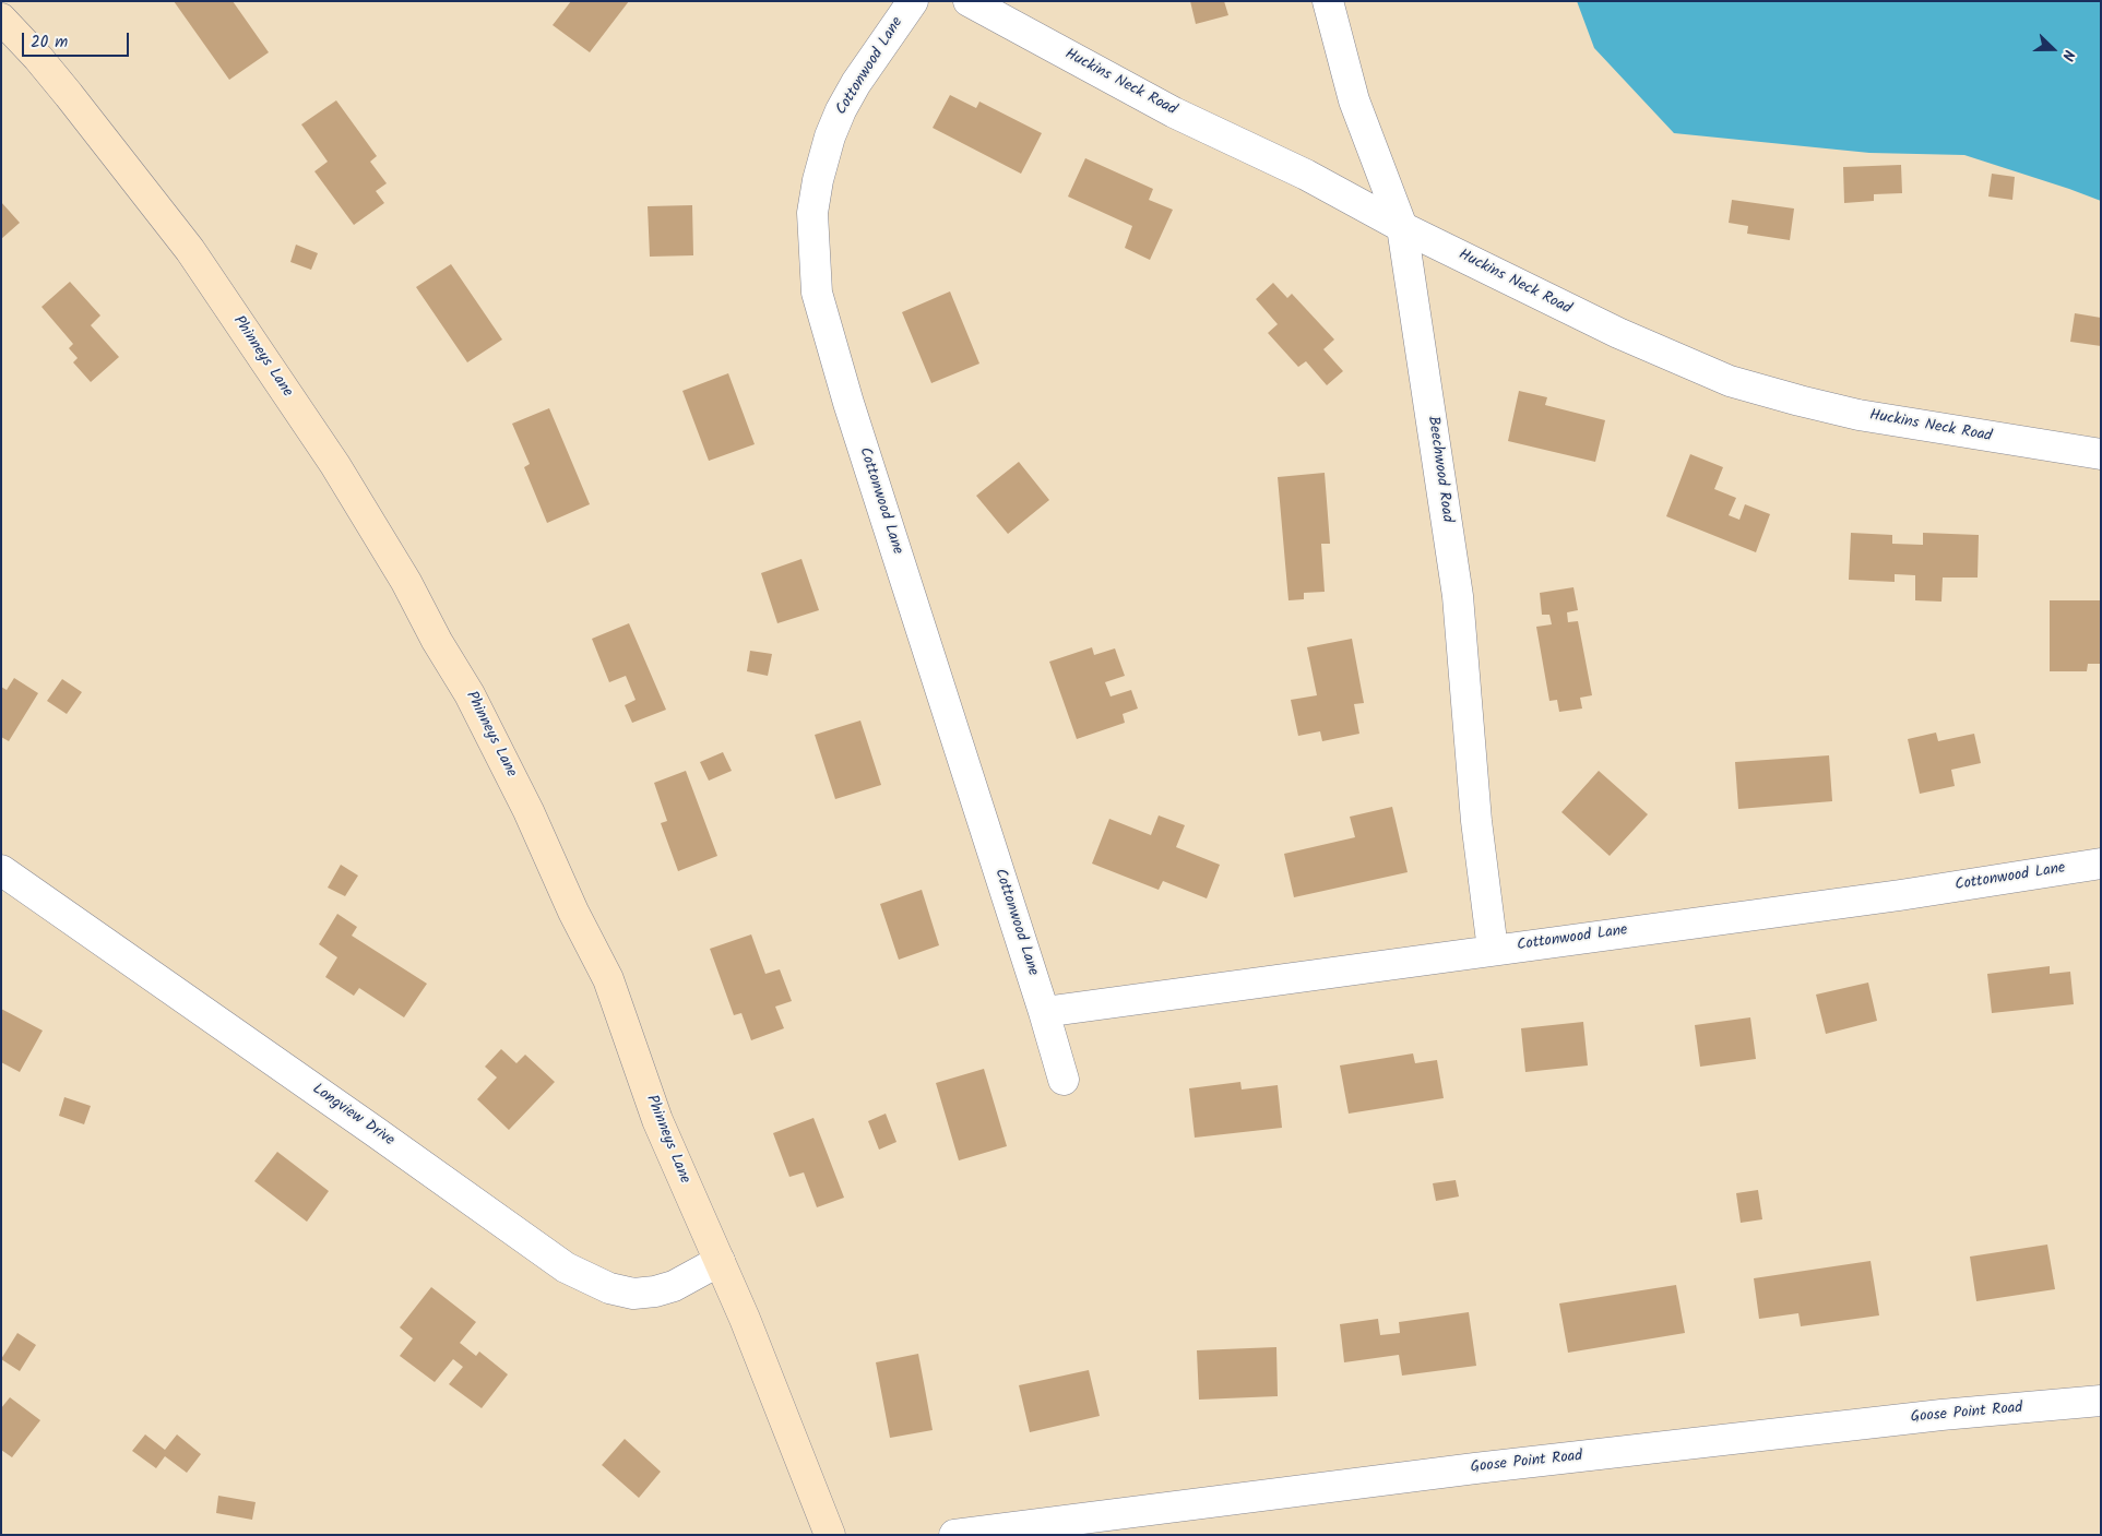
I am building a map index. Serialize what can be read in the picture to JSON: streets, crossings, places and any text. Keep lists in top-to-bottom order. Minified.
{"streets":{"main road":["Phinneys Lane"],"street":["Cottonwood Lane","Huckins Neck Road","Beechwood Road","Longview Drive","Goose Point Road"]},"crossings":[["Cottonwood Lane","Beechwood Road"],["Huckins Neck Road","Beechwood Road"],["Phinneys Lane","Longview Drive"]],"scale_bar":"20 m","north":"right"}
